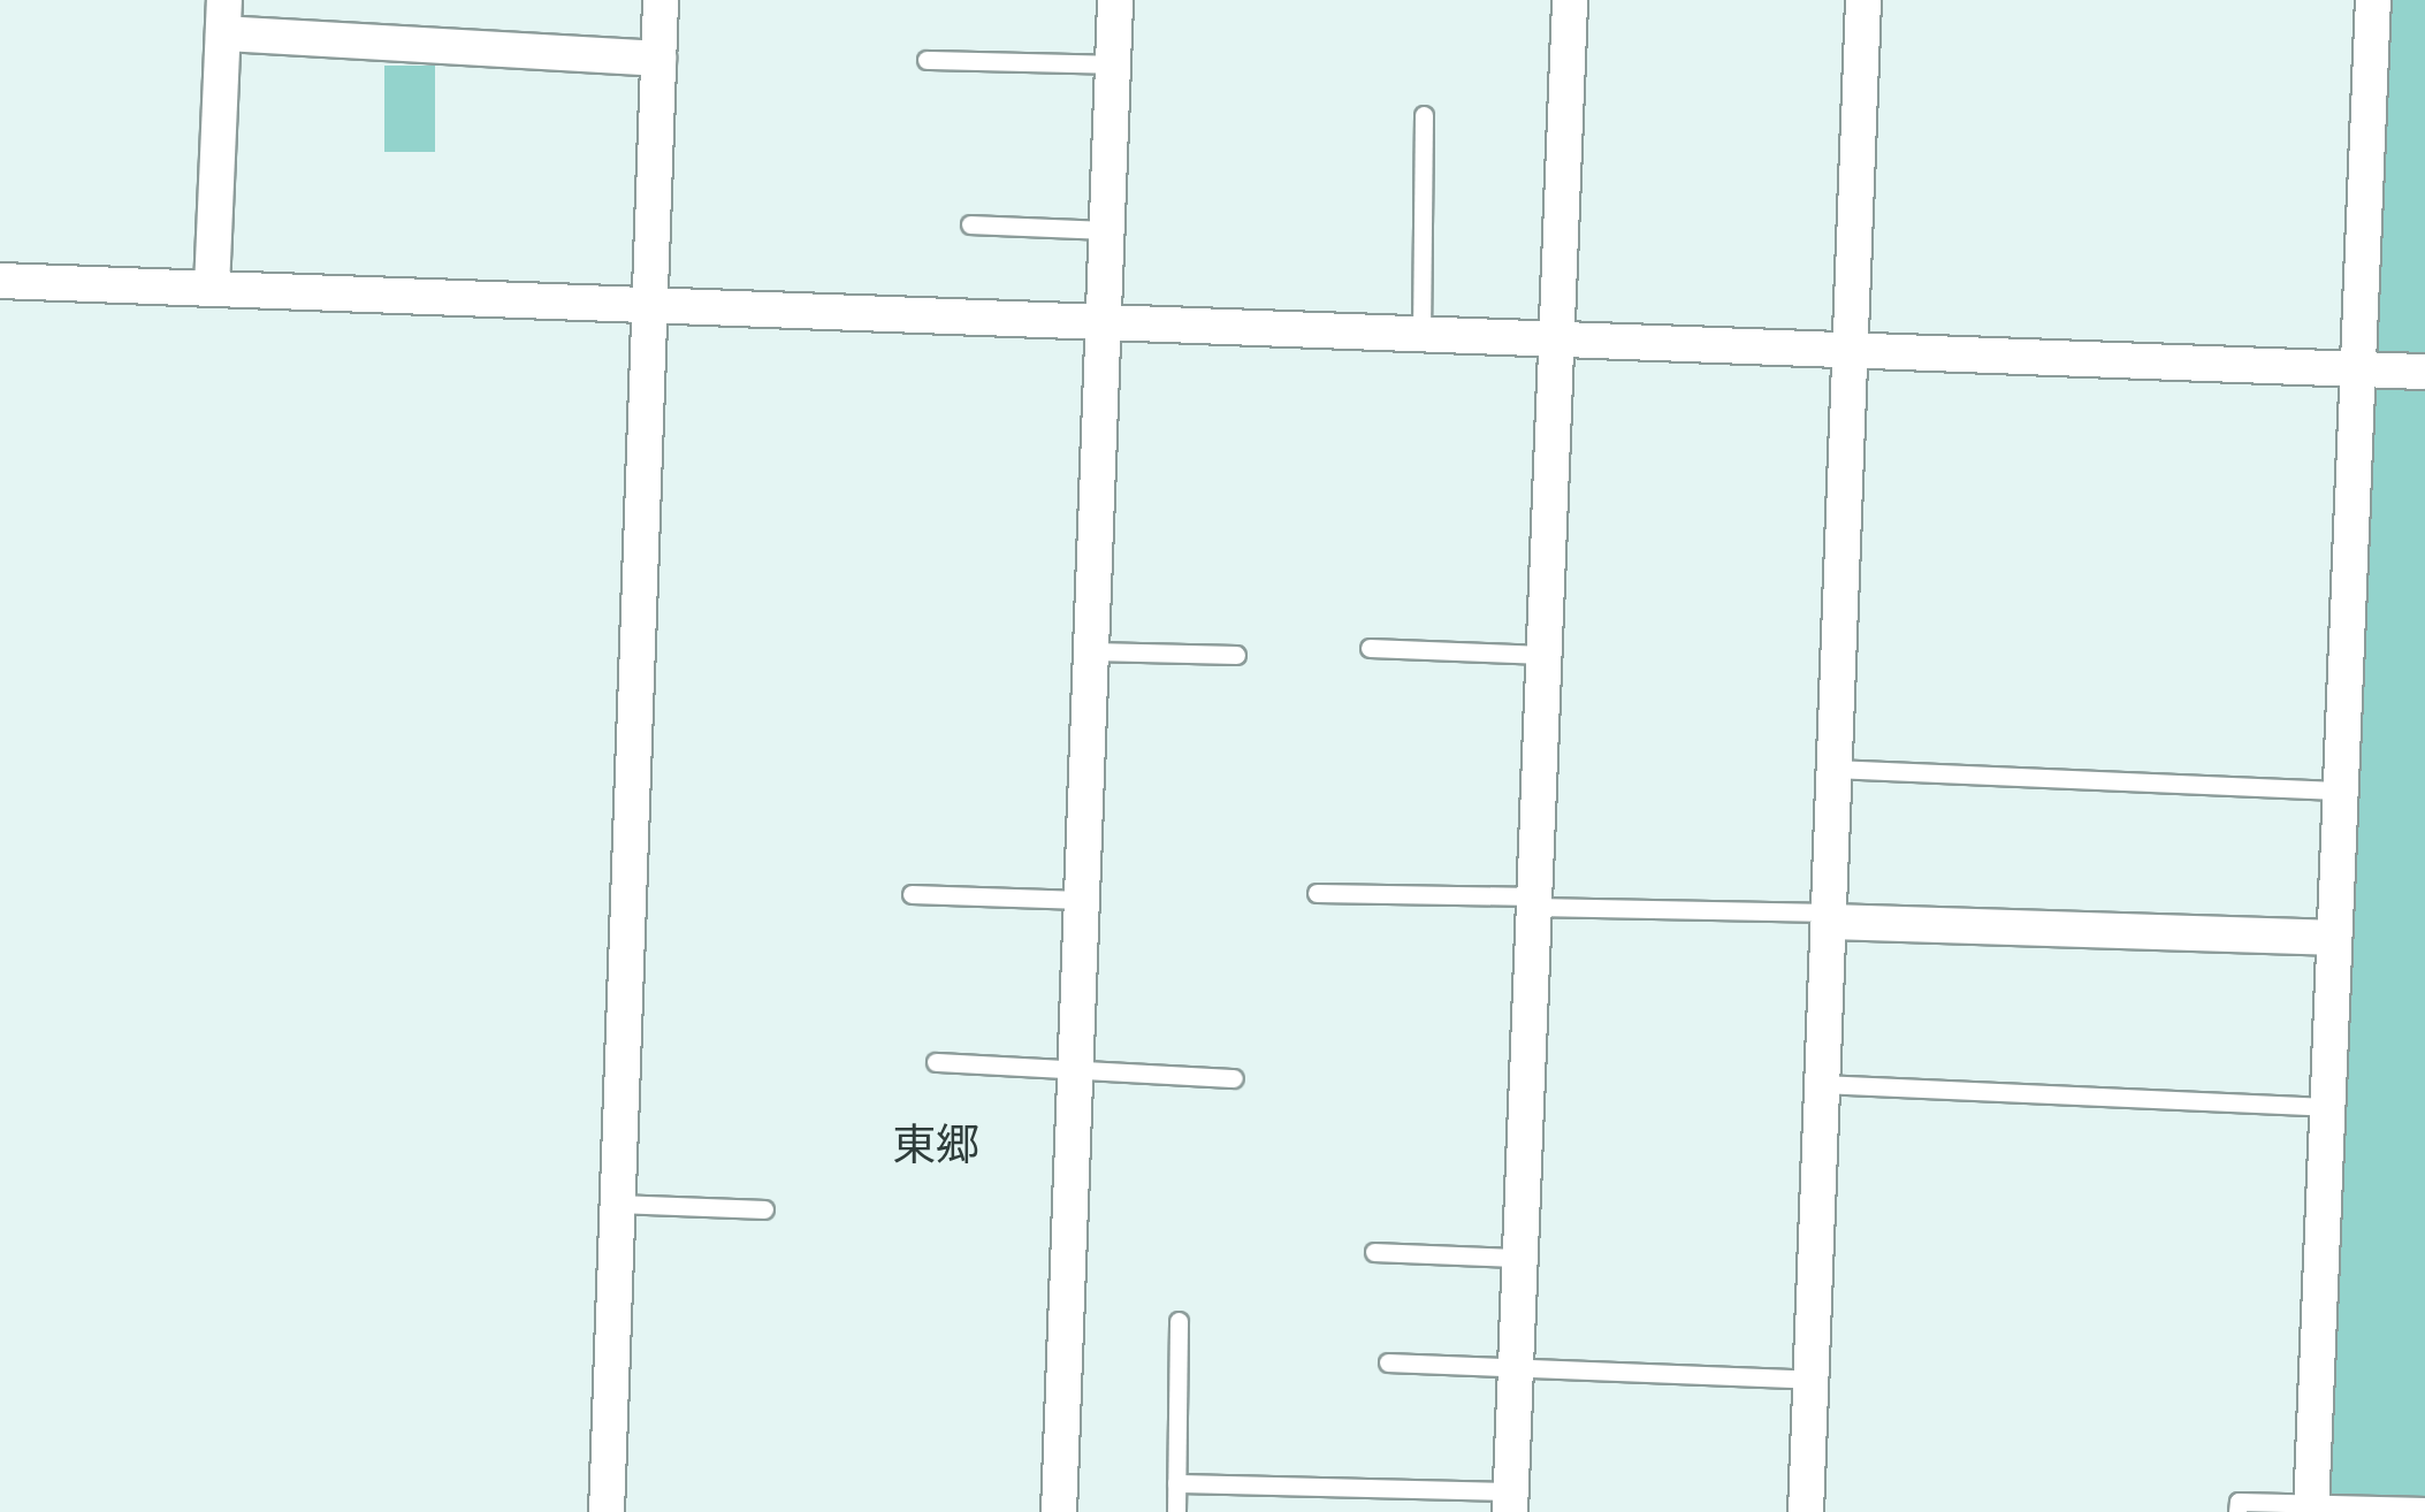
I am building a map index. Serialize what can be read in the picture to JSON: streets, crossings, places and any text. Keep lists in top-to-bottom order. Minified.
{"districts":["東郷"]}
